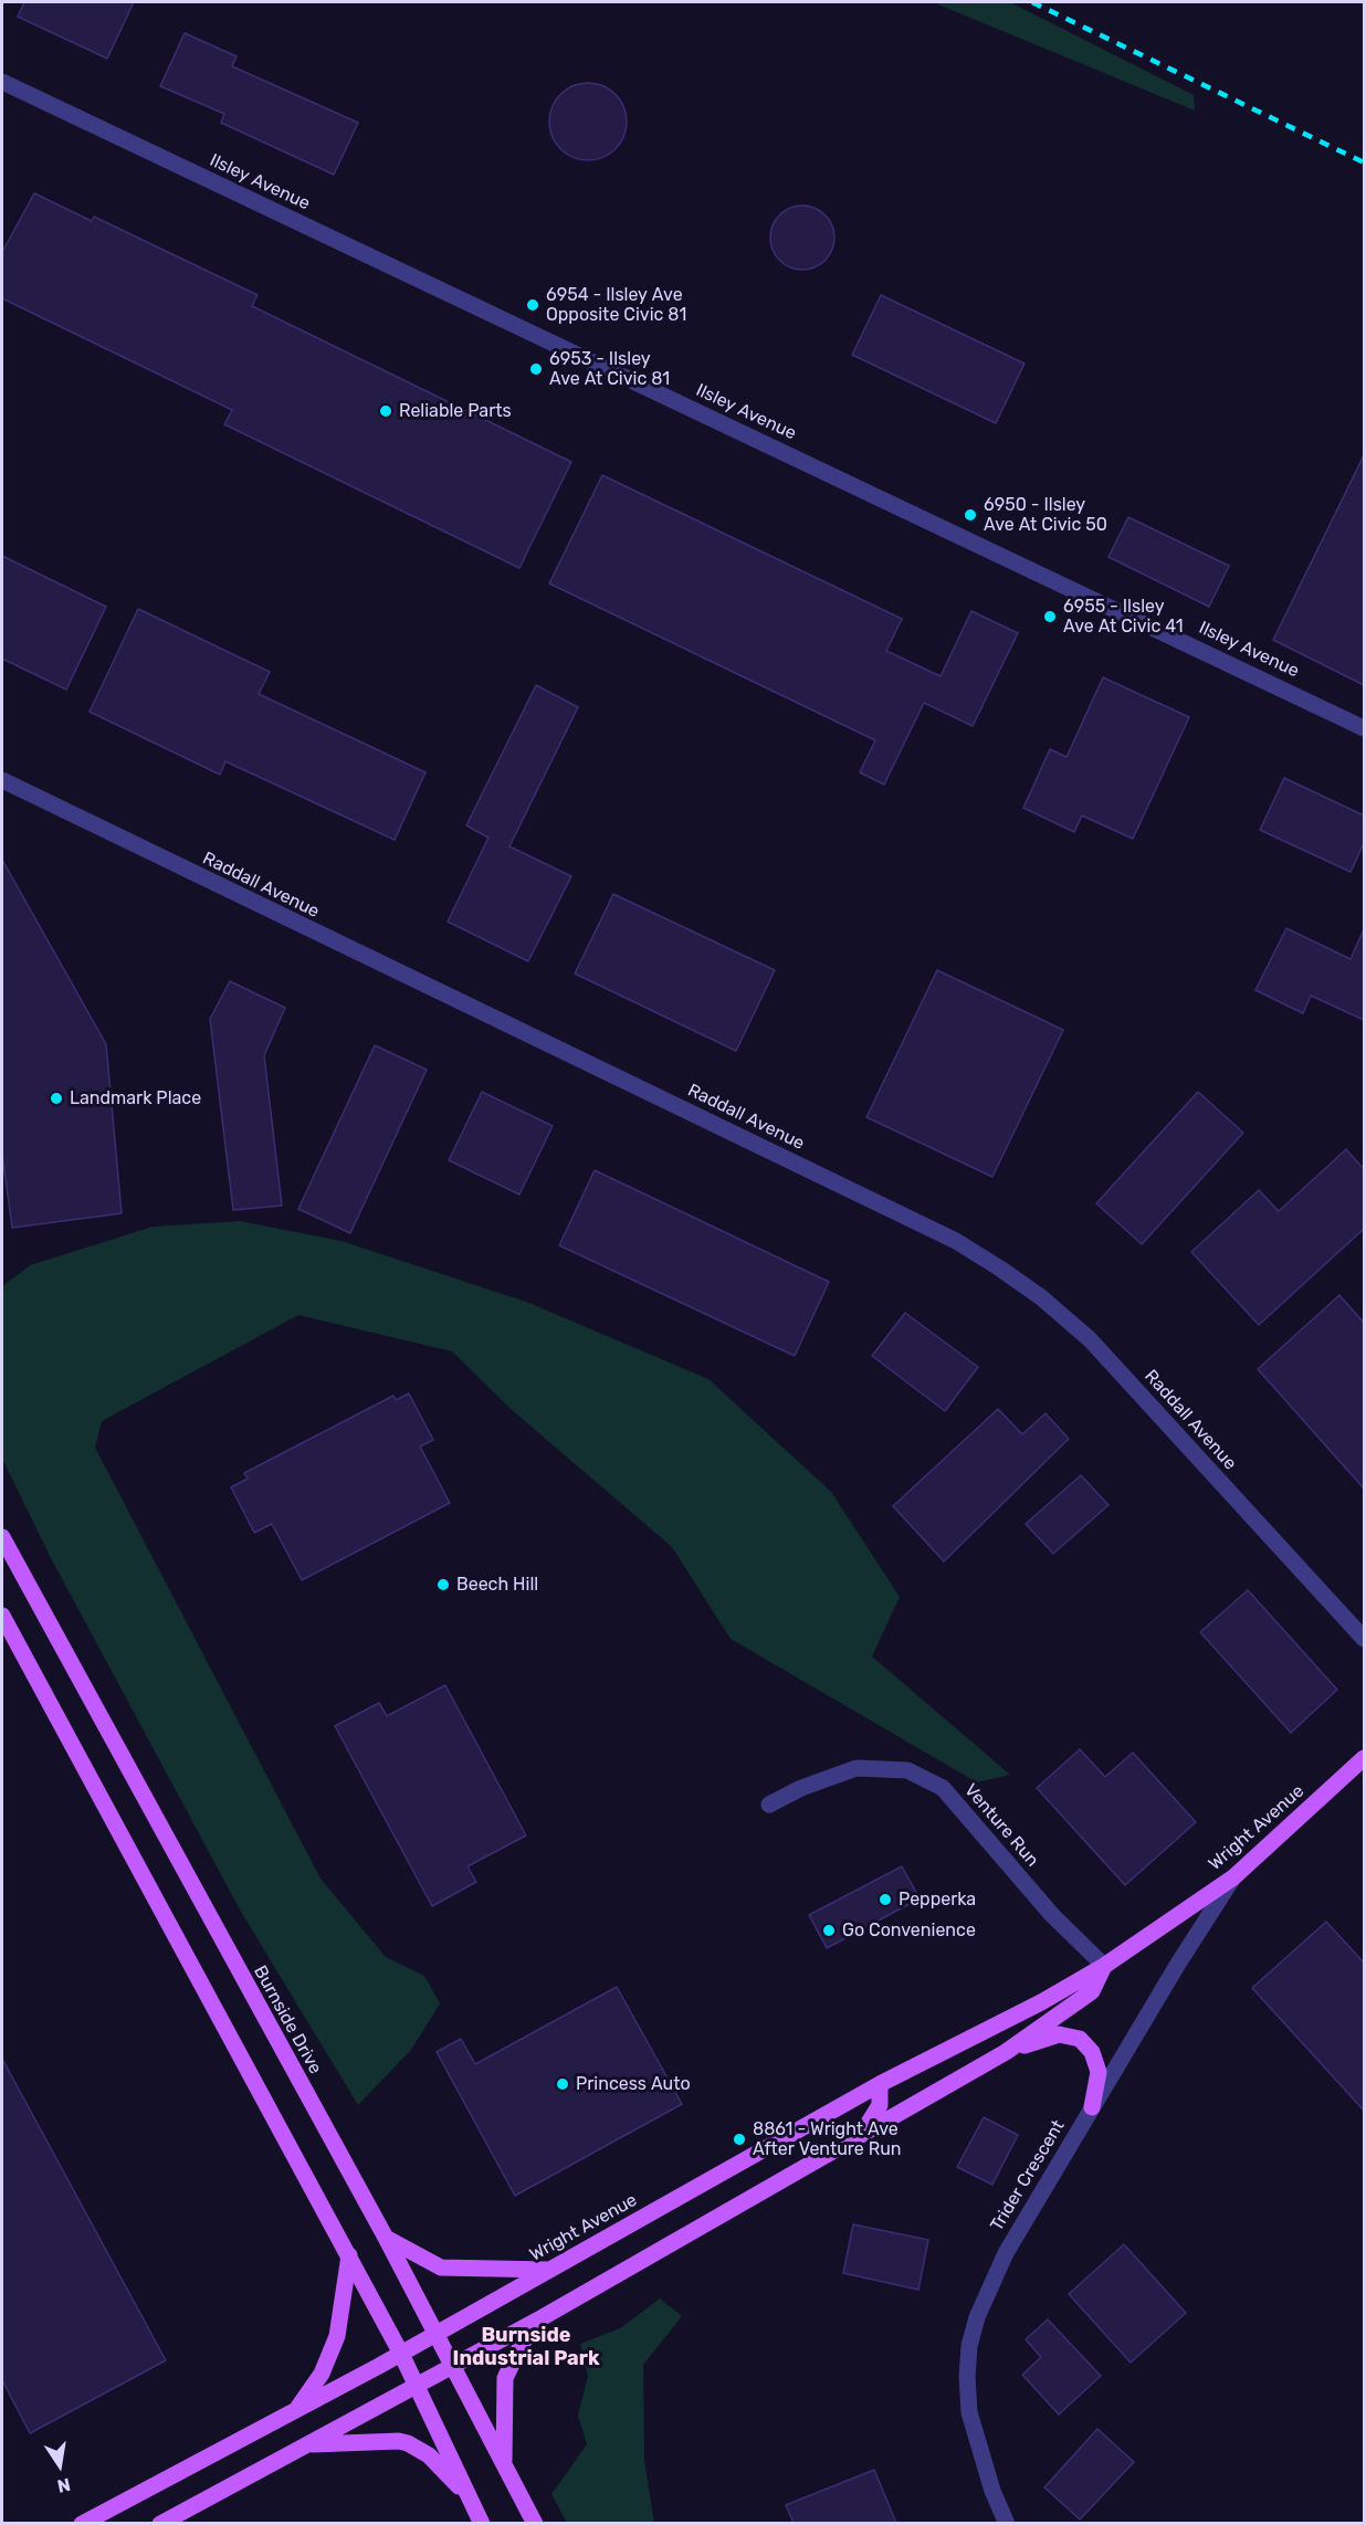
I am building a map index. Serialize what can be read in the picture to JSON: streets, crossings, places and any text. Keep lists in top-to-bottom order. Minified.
{"streets":{"main road":["Wright Avenue","Burnside Drive"],"street":["Ilsley Avenue","Raddall Avenue","Venture Run","Trider Crescent"]},"crossings":[["Venture Run","Wright Avenue"],["Wright Avenue","Burnside Drive"],["Wright Avenue","Trider Crescent"]],"districts":["Burnside Industrial Park"],"places":["6954 - Ilsley Ave Opposite Civic 81","6953 - Ilsley Ave At Civic 81","Reliable Parts","6950 - Ilsley Ave At Civic 50","6955 - Ilsley Ave At Civic 41","Landmark Place","Beech Hill","Pepperka","Go Convenience","Princess Auto","8861 - Wright Ave After Venture Run"],"north":"bottom"}
